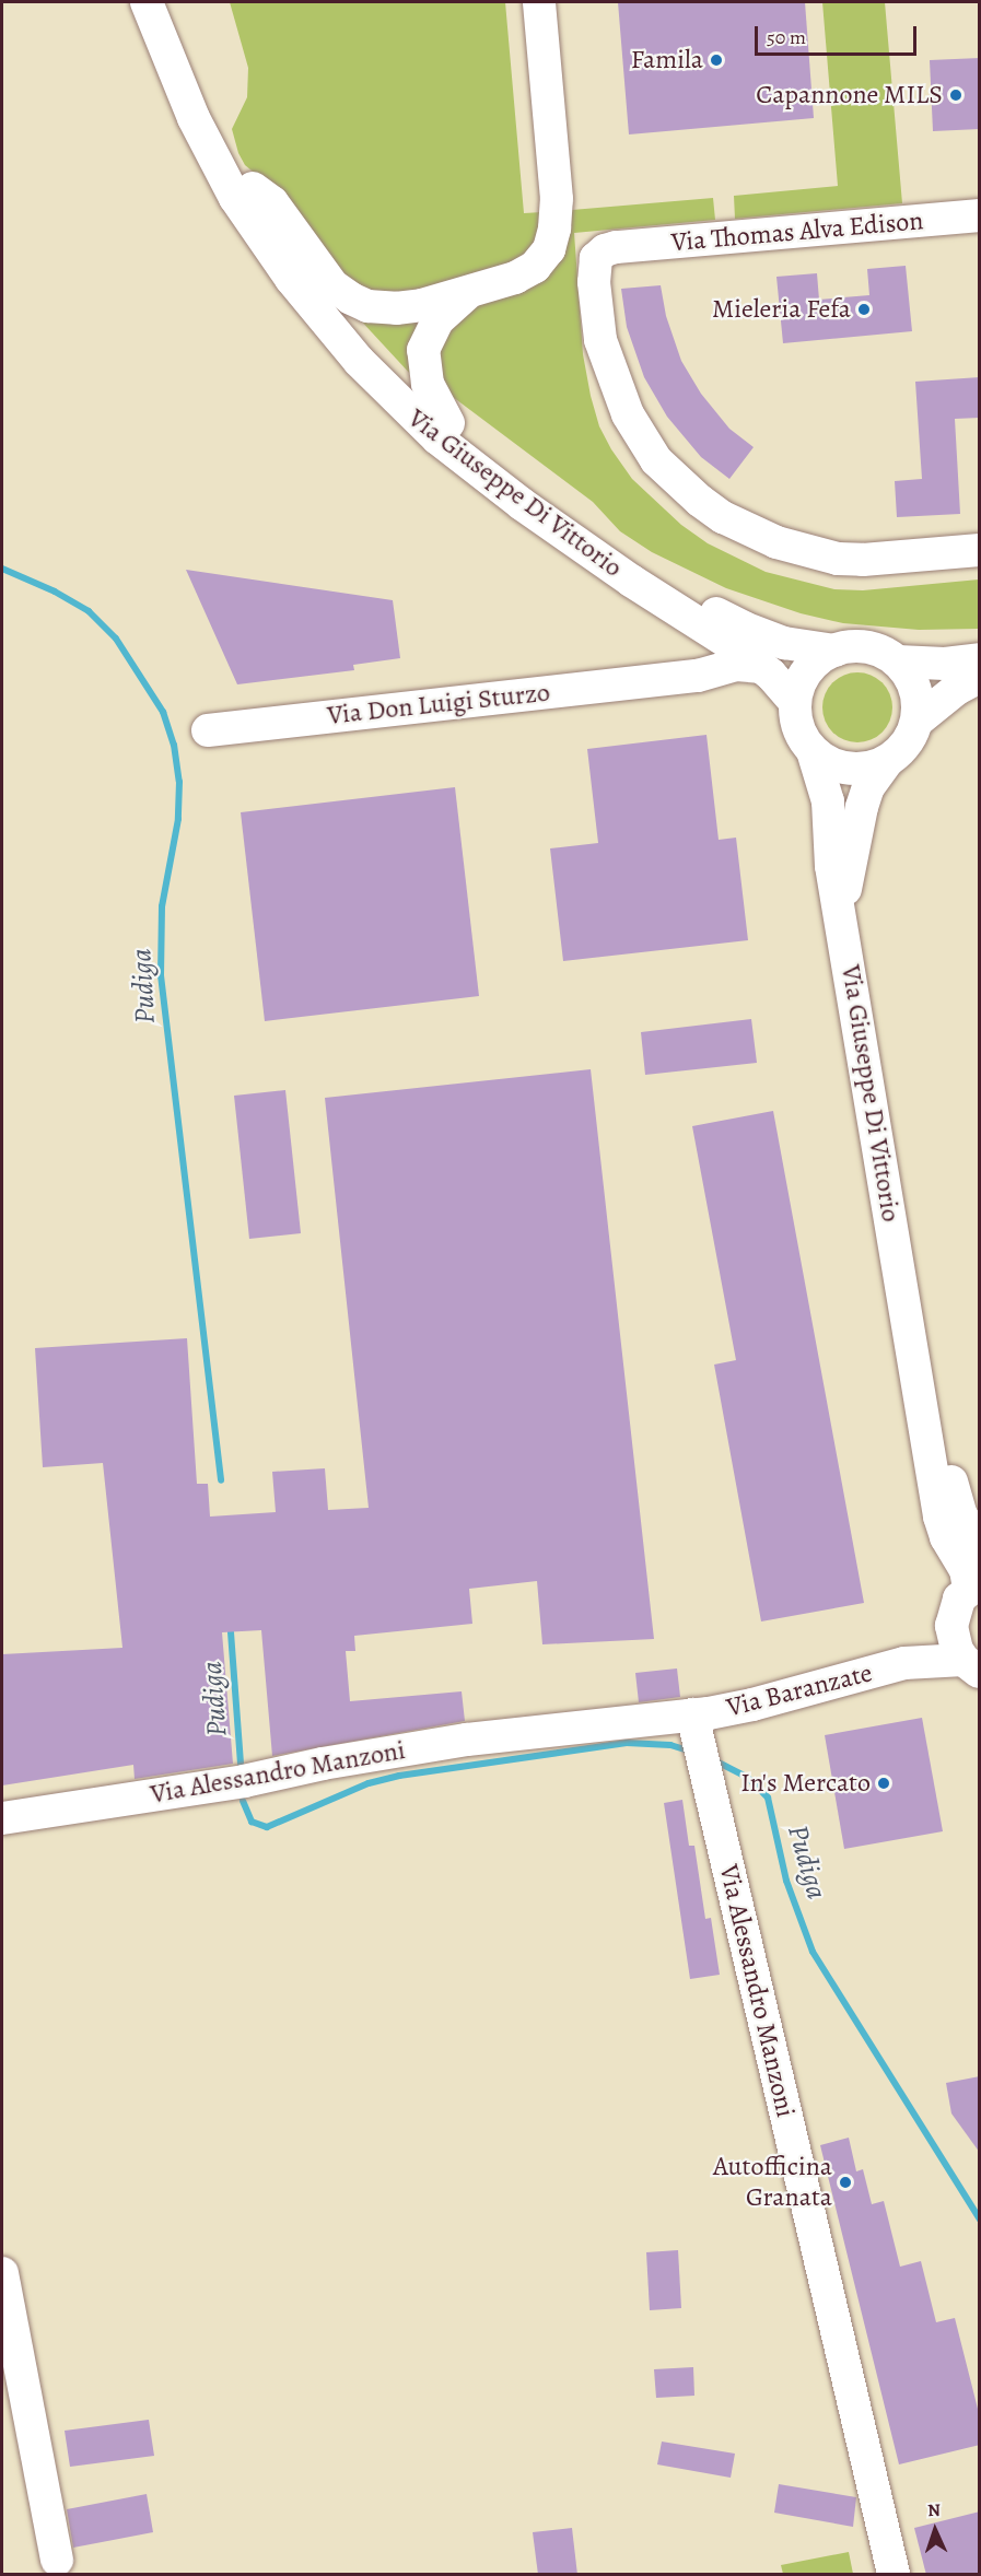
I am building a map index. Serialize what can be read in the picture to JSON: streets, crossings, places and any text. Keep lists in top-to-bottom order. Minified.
{"streets":{"street":["Via Thomas Alva Edison","Via Giuseppe Di Vittorio","Via Don Luigi Sturzo","Via Baranzate","Via Alessandro Manzoni"]},"crossings":[["Via Giuseppe Di Vittorio","Via Don Luigi Sturzo"],["Via Baranzate","Via Alessandro Manzoni"]],"water":["Pudiga"],"places":["Famila","Capannone MILS","Mieleria Fefa","In's Mercato","Autofficina Granata"],"scale_bar":"50 m","north":"top"}
